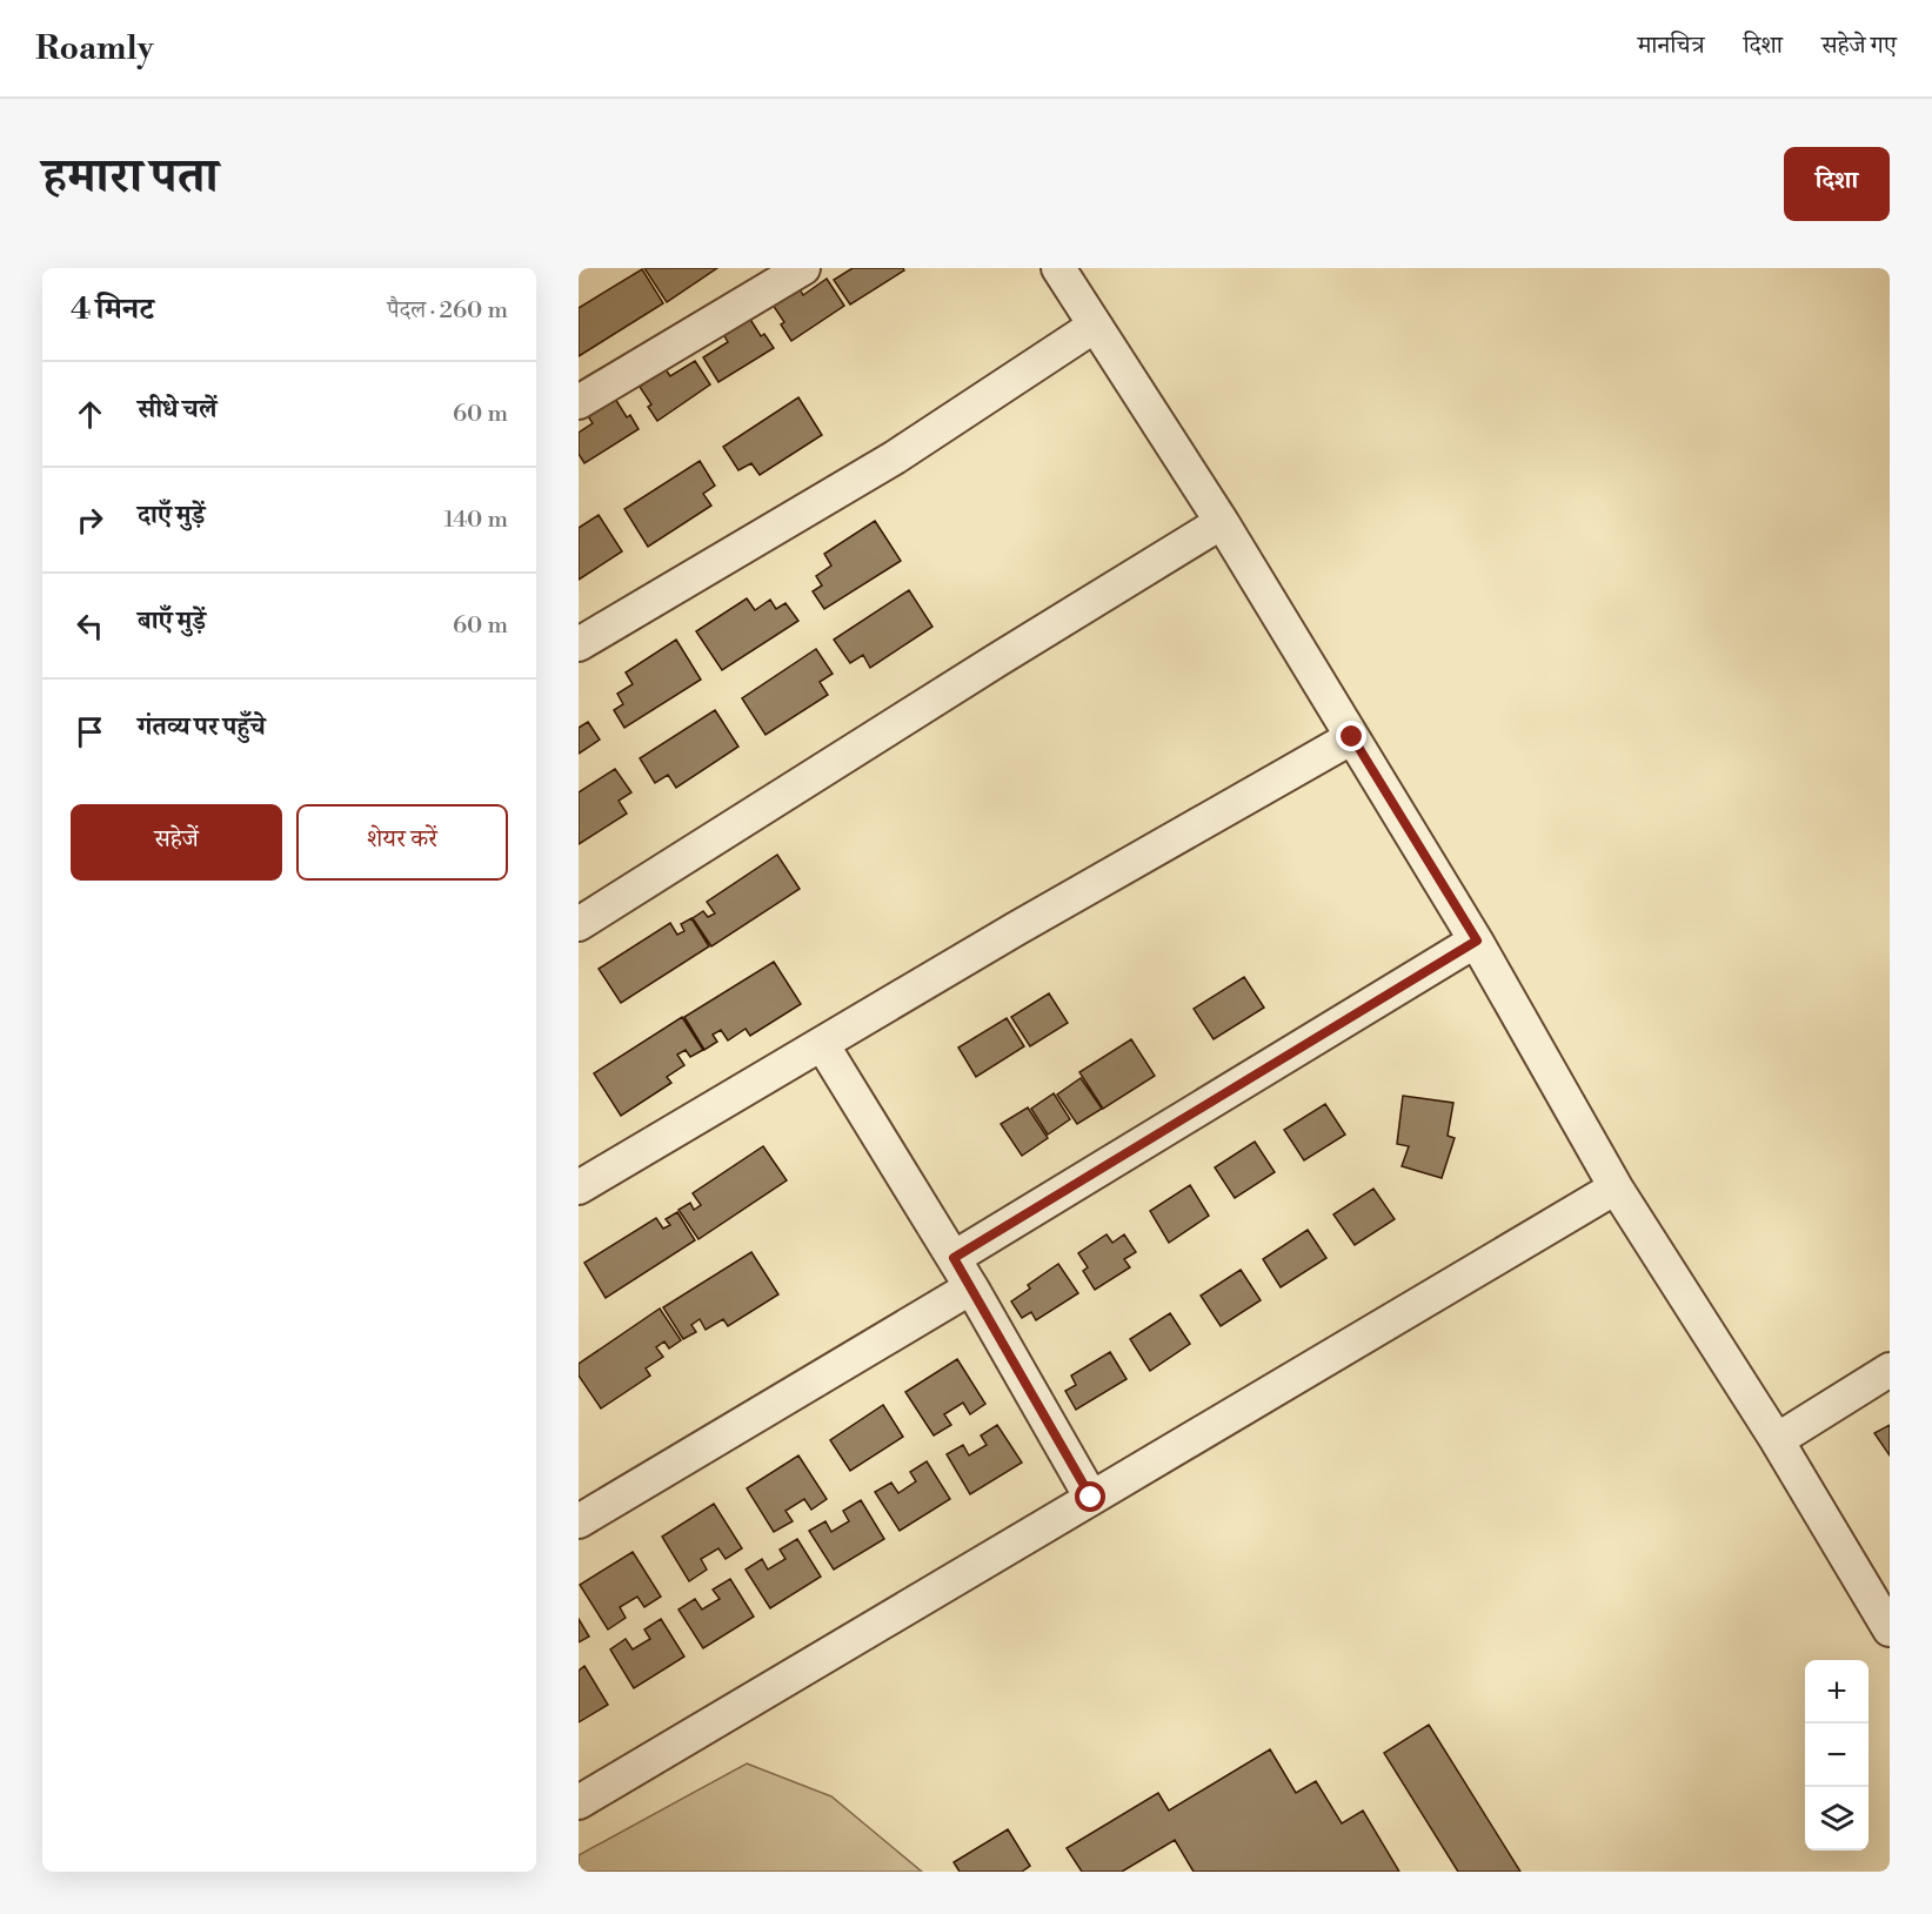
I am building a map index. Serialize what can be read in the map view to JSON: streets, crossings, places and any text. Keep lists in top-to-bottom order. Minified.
{"page":{"header":"Roamly","nav":["मानचित्र","दिशा","सहेजे गए"],"title":"हमारा पता","buttons":["दिशा",["सहेजें","शेयर करें"]],"heading":["4 मिनट","पैदल · 260 m"],"list":[["सीधे चलें","60 m"],["दाएँ मुड़ें","140 m"],["बाएँ मुड़ें","60 m"],"गंतव्य पर पहुँचे"],"map_buttons":["+","−"]}}
